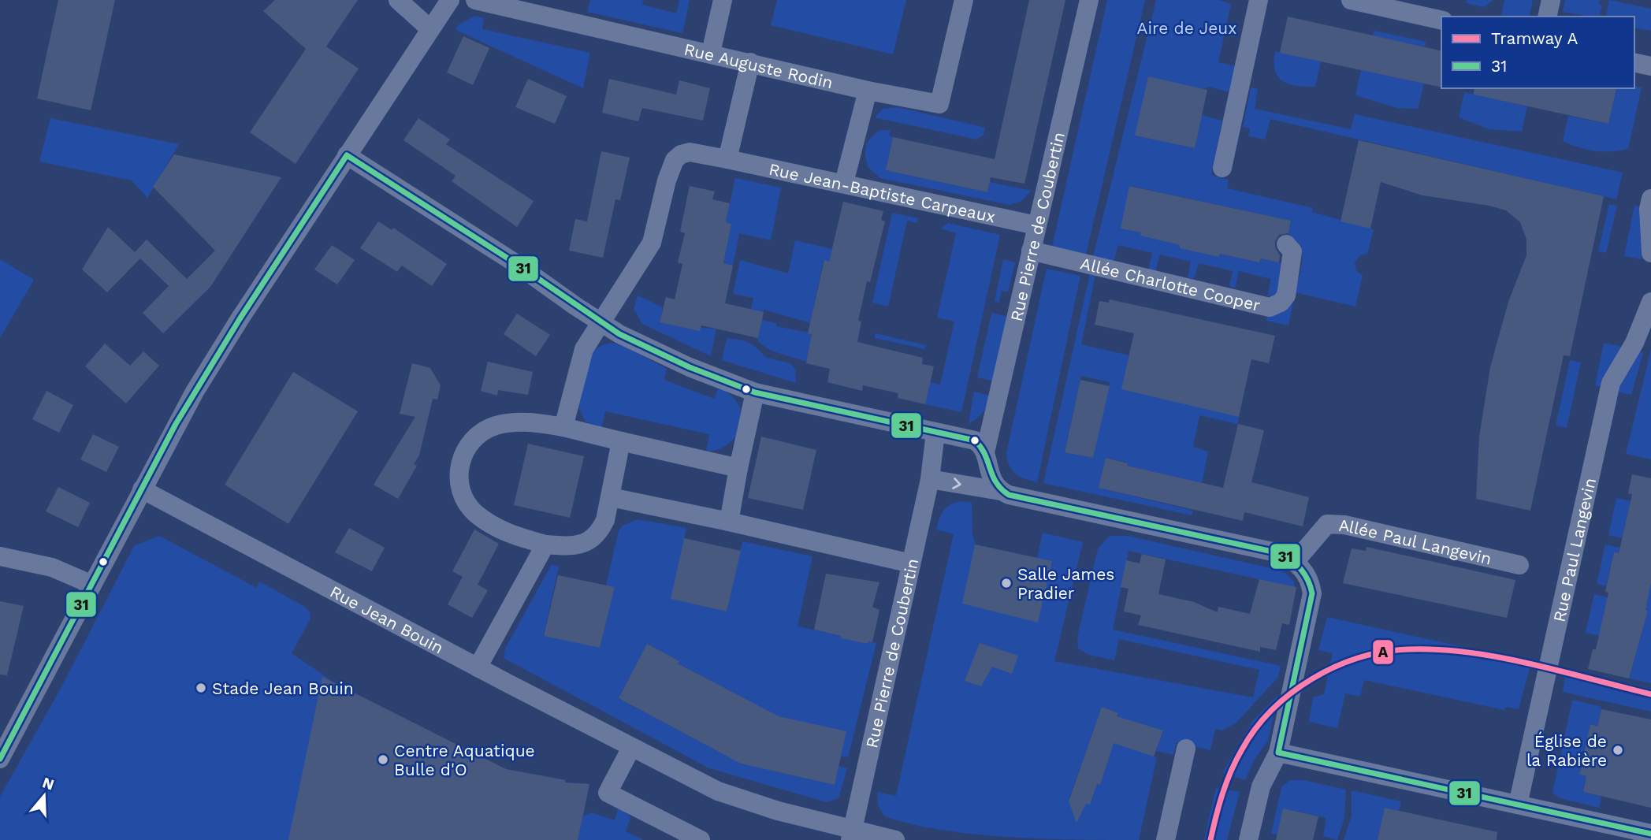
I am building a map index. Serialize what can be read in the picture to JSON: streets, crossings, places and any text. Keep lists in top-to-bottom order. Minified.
{"streets":{"street":["Rue Auguste Rodin","Rue Jean-Baptiste Carpeaux","Rue Pierre de Coubertin","Allée Charlotte Cooper","Allée Paul Langevin","Rue Paul Langevin","Rue Jean Bouin"]},"crossings":[["Rue Jean-Baptiste Carpeaux","Rue Pierre de Coubertin"],["Rue Pierre de Coubertin","Allée Charlotte Cooper"],["Rue Pierre de Coubertin","Rue Jean Bouin"]],"parks":["Aire de Jeux"],"places":["Salle James Pradier","Stade Jean Bouin","Église de la Rabière","Centre Aquatique Bulle d'O"],"lines":["transit line 31","tram line A"],"legend":["Tramway A","31"],"north":"top"}
